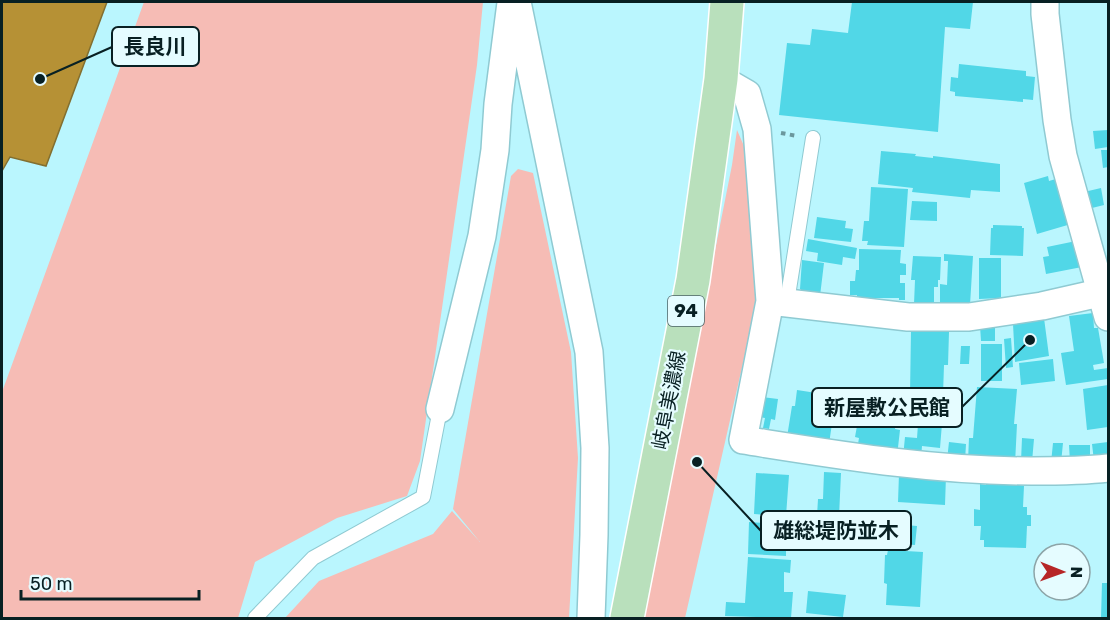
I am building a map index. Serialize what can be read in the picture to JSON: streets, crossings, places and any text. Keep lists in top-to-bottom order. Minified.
{"streets":{"main road":["94","岐阜美濃線"]},"places":["長良川","新屋敷公民館","雄総堤防並木"],"scale_bar":"50 m","north":"right"}
